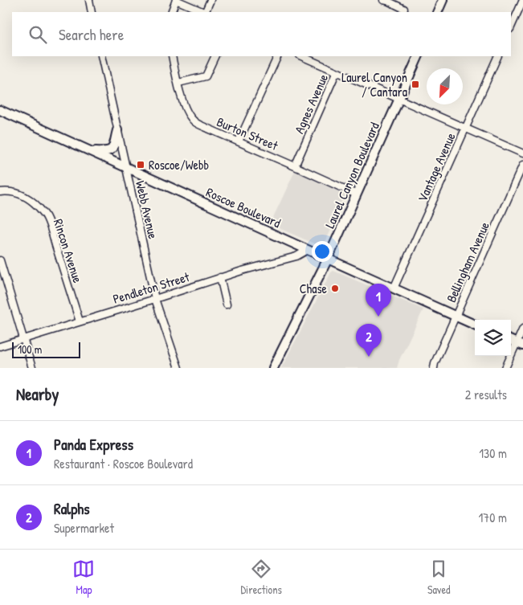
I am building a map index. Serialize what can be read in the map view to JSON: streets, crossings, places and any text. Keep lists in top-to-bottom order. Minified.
{"streets":{"main road":["Laurel Canyon Boulevard","Roscoe Boulevard"],"street":["Agnes Avenue","Burton Street","Vantage Avenue","Webb Avenue","Rincon Avenue","Bellingham Avenue","Pendleton Street"]},"crossings":[["Agnes Avenue","Burton Street"],["Burton Street","Laurel Canyon Boulevard"],["Vantage Avenue","Roscoe Boulevard"],["Laurel Canyon Boulevard","Roscoe Boulevard"],["Roscoe Boulevard","Webb Avenue"],["Roscoe Boulevard","Bellingham Avenue"],["Roscoe Boulevard","Pendleton Street"],["Webb Avenue","Pendleton Street"],["Rincon Avenue","Pendleton Street"]],"places":{"transit":["Laurel Canyon / Cantara","Roscoe/Webb"],"other":["Chase"]},"scale_bar":"100 m","north":"bottom left","page":{"search":"Search here","pins":["1","2"],"scale":"100 m","heading":["Nearby","2 results"],"list":[{"mark":"1","name":"Panda Express","note":"Restaurant · Roscoe Boulevard","value":"130 m"},{"mark":"2","name":"Ralphs","note":"Supermarket","value":"170 m"}],"nav":["Map","Directions","Saved"]}}
